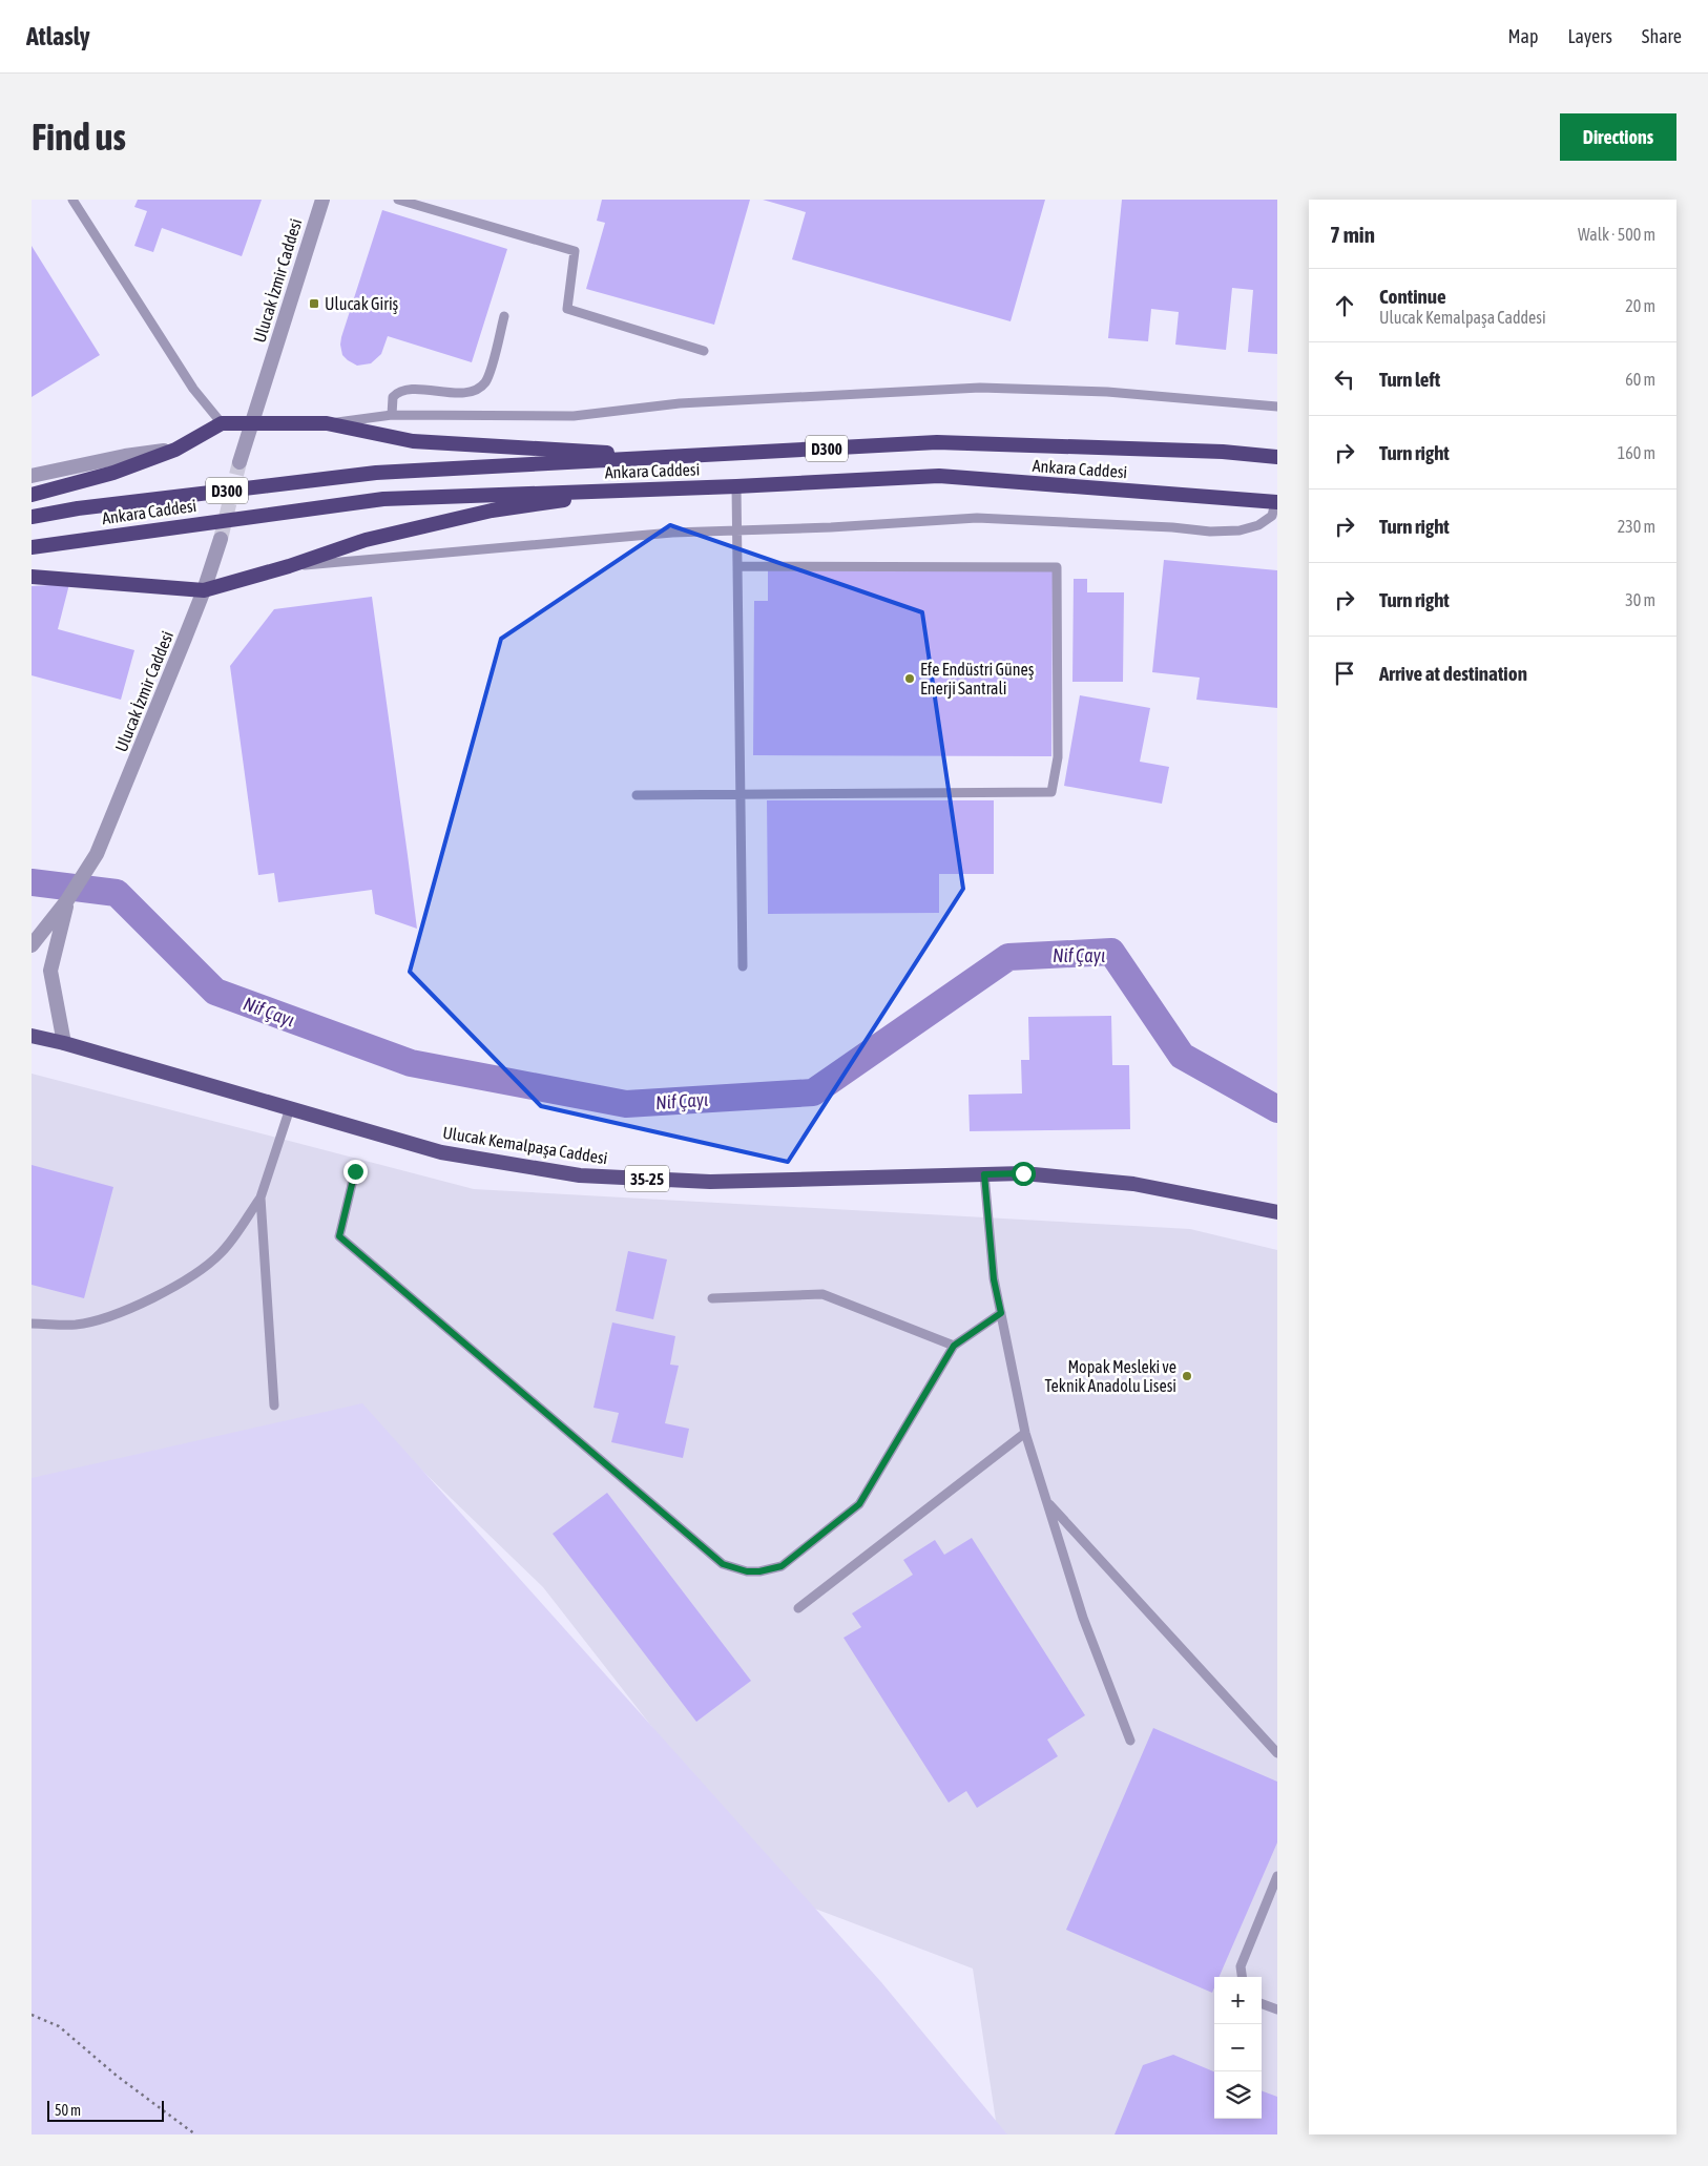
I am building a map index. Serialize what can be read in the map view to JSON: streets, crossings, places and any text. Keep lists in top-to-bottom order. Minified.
{"streets":{"highway":["D300","Ankara Caddesi"],"main road":["Ulucak Kemalpaşa Caddesi","35-25"],"street":["Ulucak İzmir Caddesi"]},"water":["Nif Çayı"],"places":{"transit":["Ulucak Giriş"],"other":["Efe Endüstri Güneş Enerji Santrali","Mopak Mesleki ve Teknik Anadolu Lisesi"]},"scale_bar":"50 m","page":{"header":"Atlasly","nav":["Map","Layers","Share"],"buttons":"Directions","title":"Find us","heading":["7 min","Walk · 500 m"],"list":[["Continue","Ulucak Kemalpaşa Caddesi","20 m"],["Turn left","60 m"],["Turn right","160 m"],["Turn right","230 m"],["Turn right","30 m"],"Arrive at destination"],"map_buttons":["+","−"],"scale":"50 m"}}
